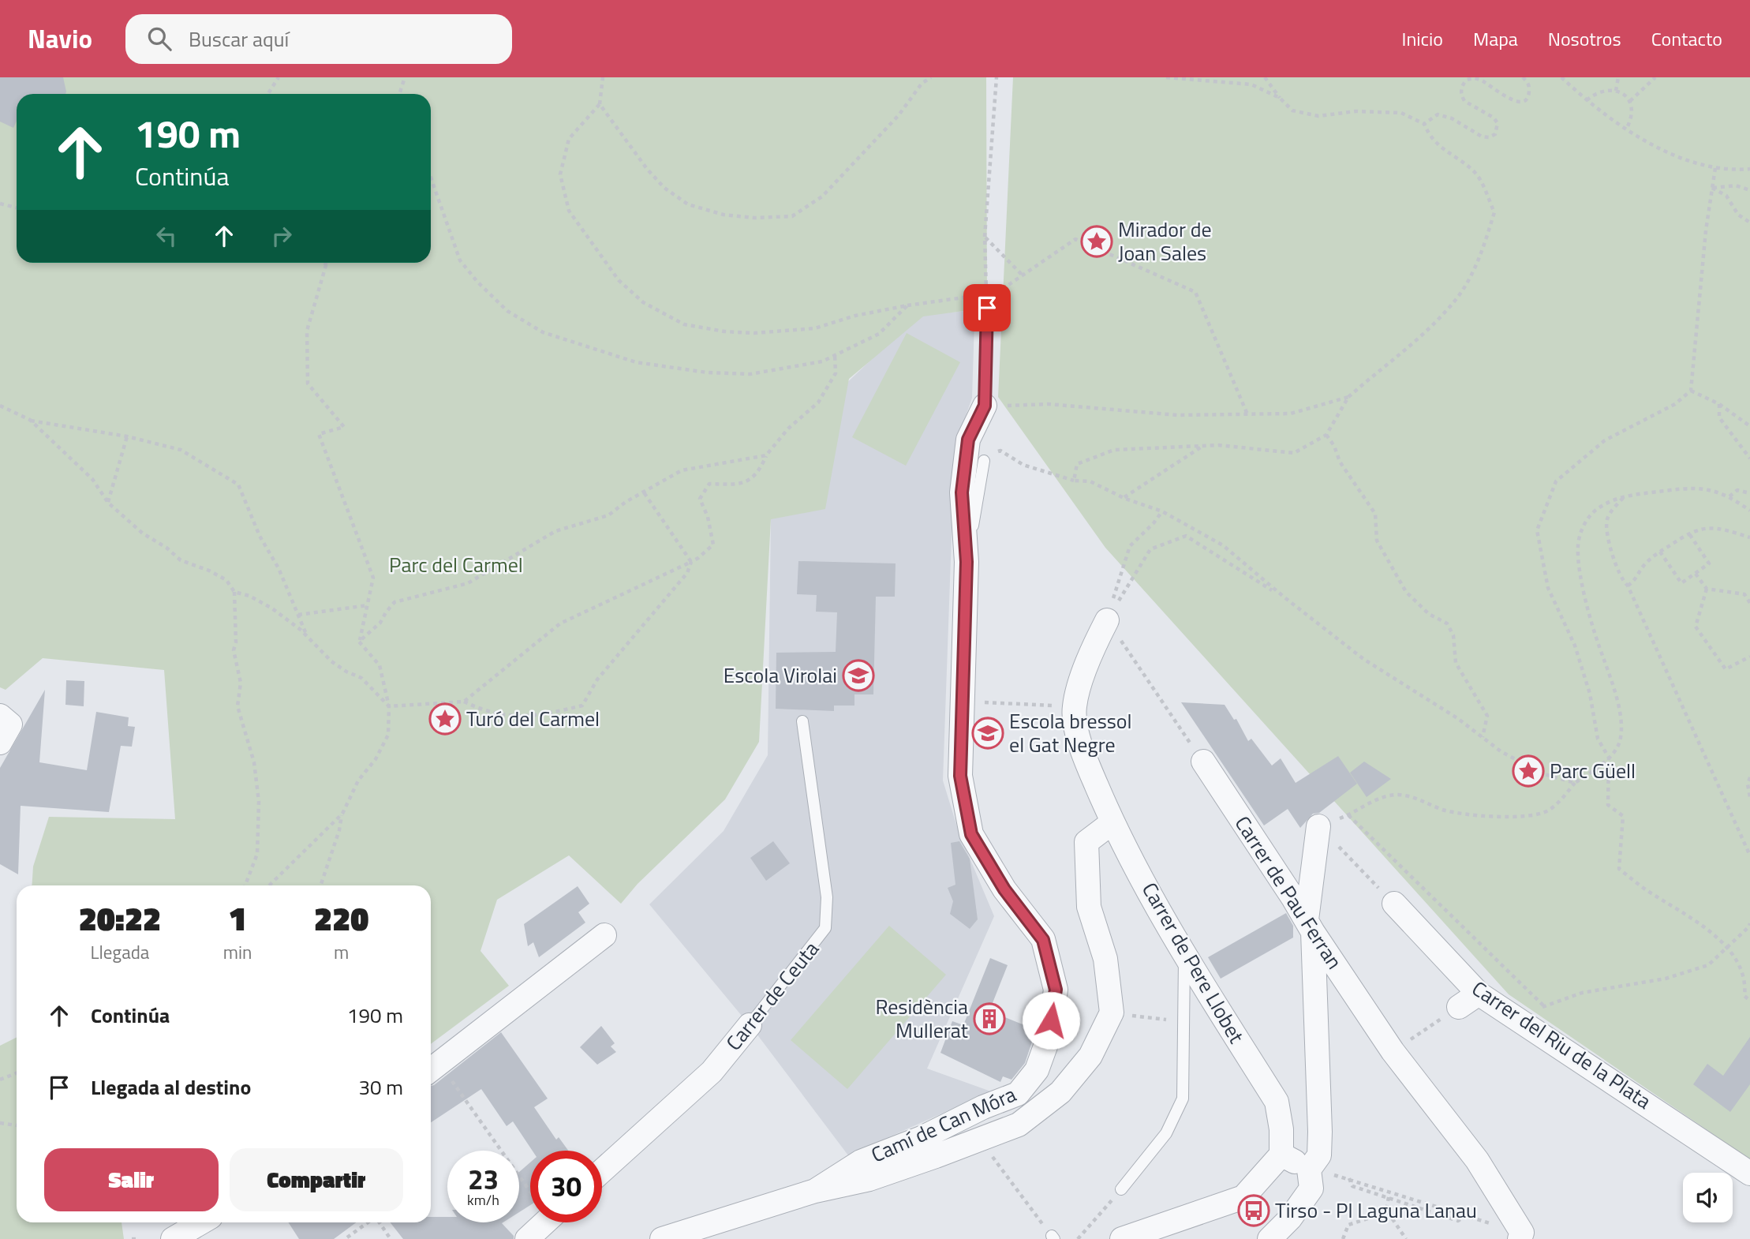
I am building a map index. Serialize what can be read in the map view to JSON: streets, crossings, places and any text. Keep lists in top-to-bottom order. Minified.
{"streets":{"street":["Carrer de Pau Ferran","Carrer de Pere Llobet","Carrer de Ceuta","Carrer del Riu de la Plata","Camí de Can Móra"]},"parks":["Parc del Carmel"],"places":{"place":["Mirador de Joan Sales","Turó del Carmel","Parc Güell"],"school or university":["Escola Virolai","Escola bressol el Gat Negre"],"building":["Residència Mullerat"],"bus stop":["Tirso - Pl Laguna Lanau"]},"page":{"header":"Navio","search":"Buscar aquí","nav":["Inicio","Mapa","Nosotros","Contacto"],"turn":["190 m","Continúa"],"eta":["20:22","Llegada","1","min","220","m"],"list":[{"name":"Continúa","value":"190 m"},{"name":"Llegada al destino","value":"30 m"}],"buttons":["Salir","Compartir"],"speed":"23 km/h","limit":"30"}}
